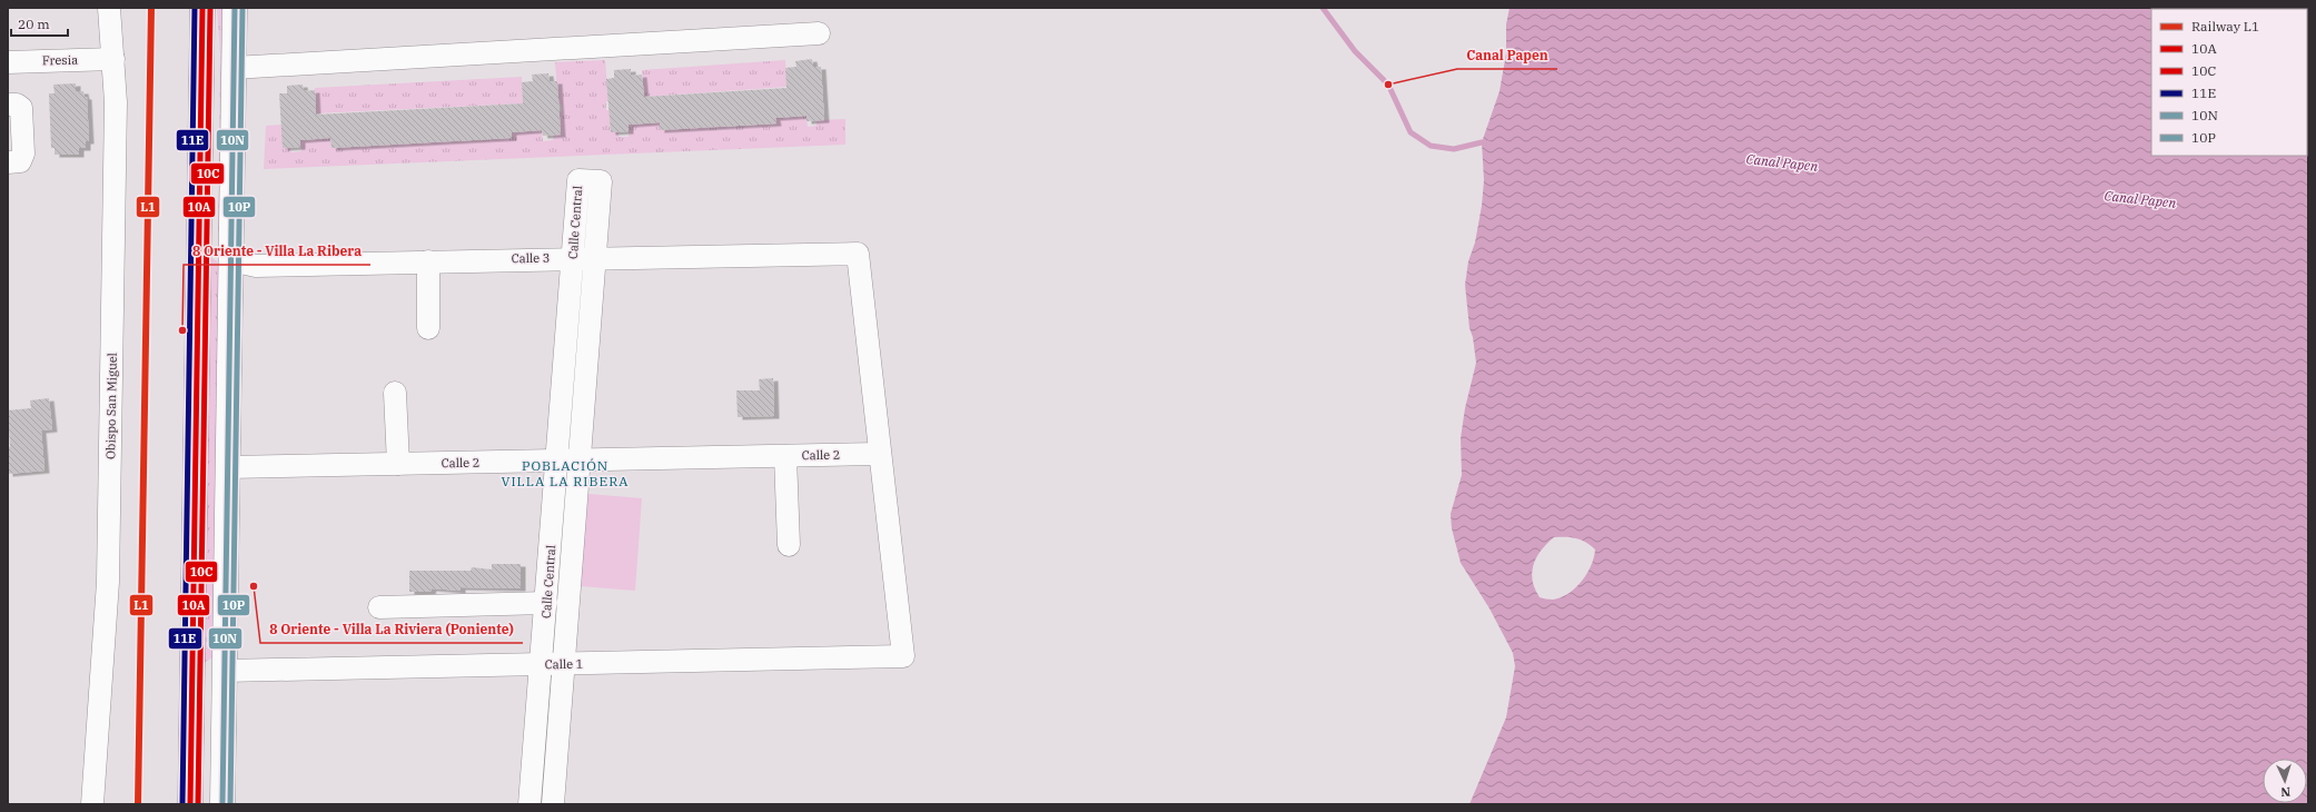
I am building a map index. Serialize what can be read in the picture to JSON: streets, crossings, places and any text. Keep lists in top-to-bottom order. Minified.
{"streets":{"street":["Fresia","Calle Central","Calle 3","Obispo San Miguel","Calle 2","Calle 1"]},"crossings":[["Fresia","Obispo San Miguel"],["Calle Central","Calle 3"],["Calle Central","Calle 2"],["Calle Central","Calle 1"],["Calle 3","Calle 2"],["Calle 3","Calle 1"],["Calle 2","Calle 1"]],"districts":["POBLACIÓN VILLA LA RIBERA"],"water":["Canal Papen"],"places":["Canal Papen","8 Oriente - Villa La Ribera","8 Oriente - Villa La Riviera (Poniente)"],"lines":["rail line L1","transit line 10A","transit line 10C","transit line 11E","transit line 10N","transit line 10P"],"legend":["Railway L1","10A","10C","11E","10N","10P"],"scale_bar":"20 m","north":"bottom"}
